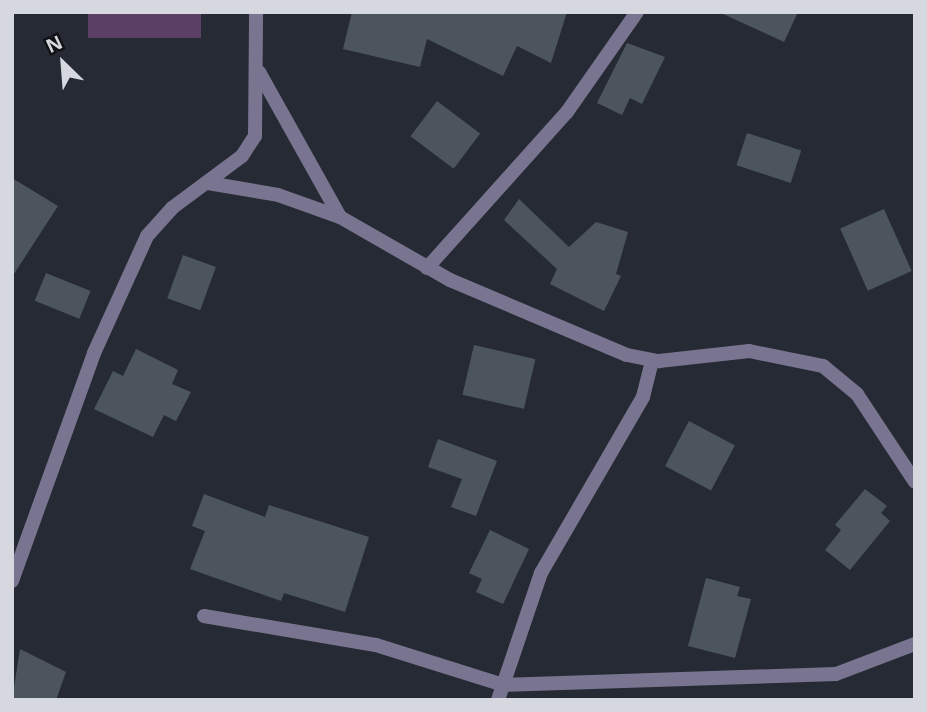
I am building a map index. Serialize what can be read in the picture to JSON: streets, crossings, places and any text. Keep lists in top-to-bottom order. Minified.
{"north":"top left"}
